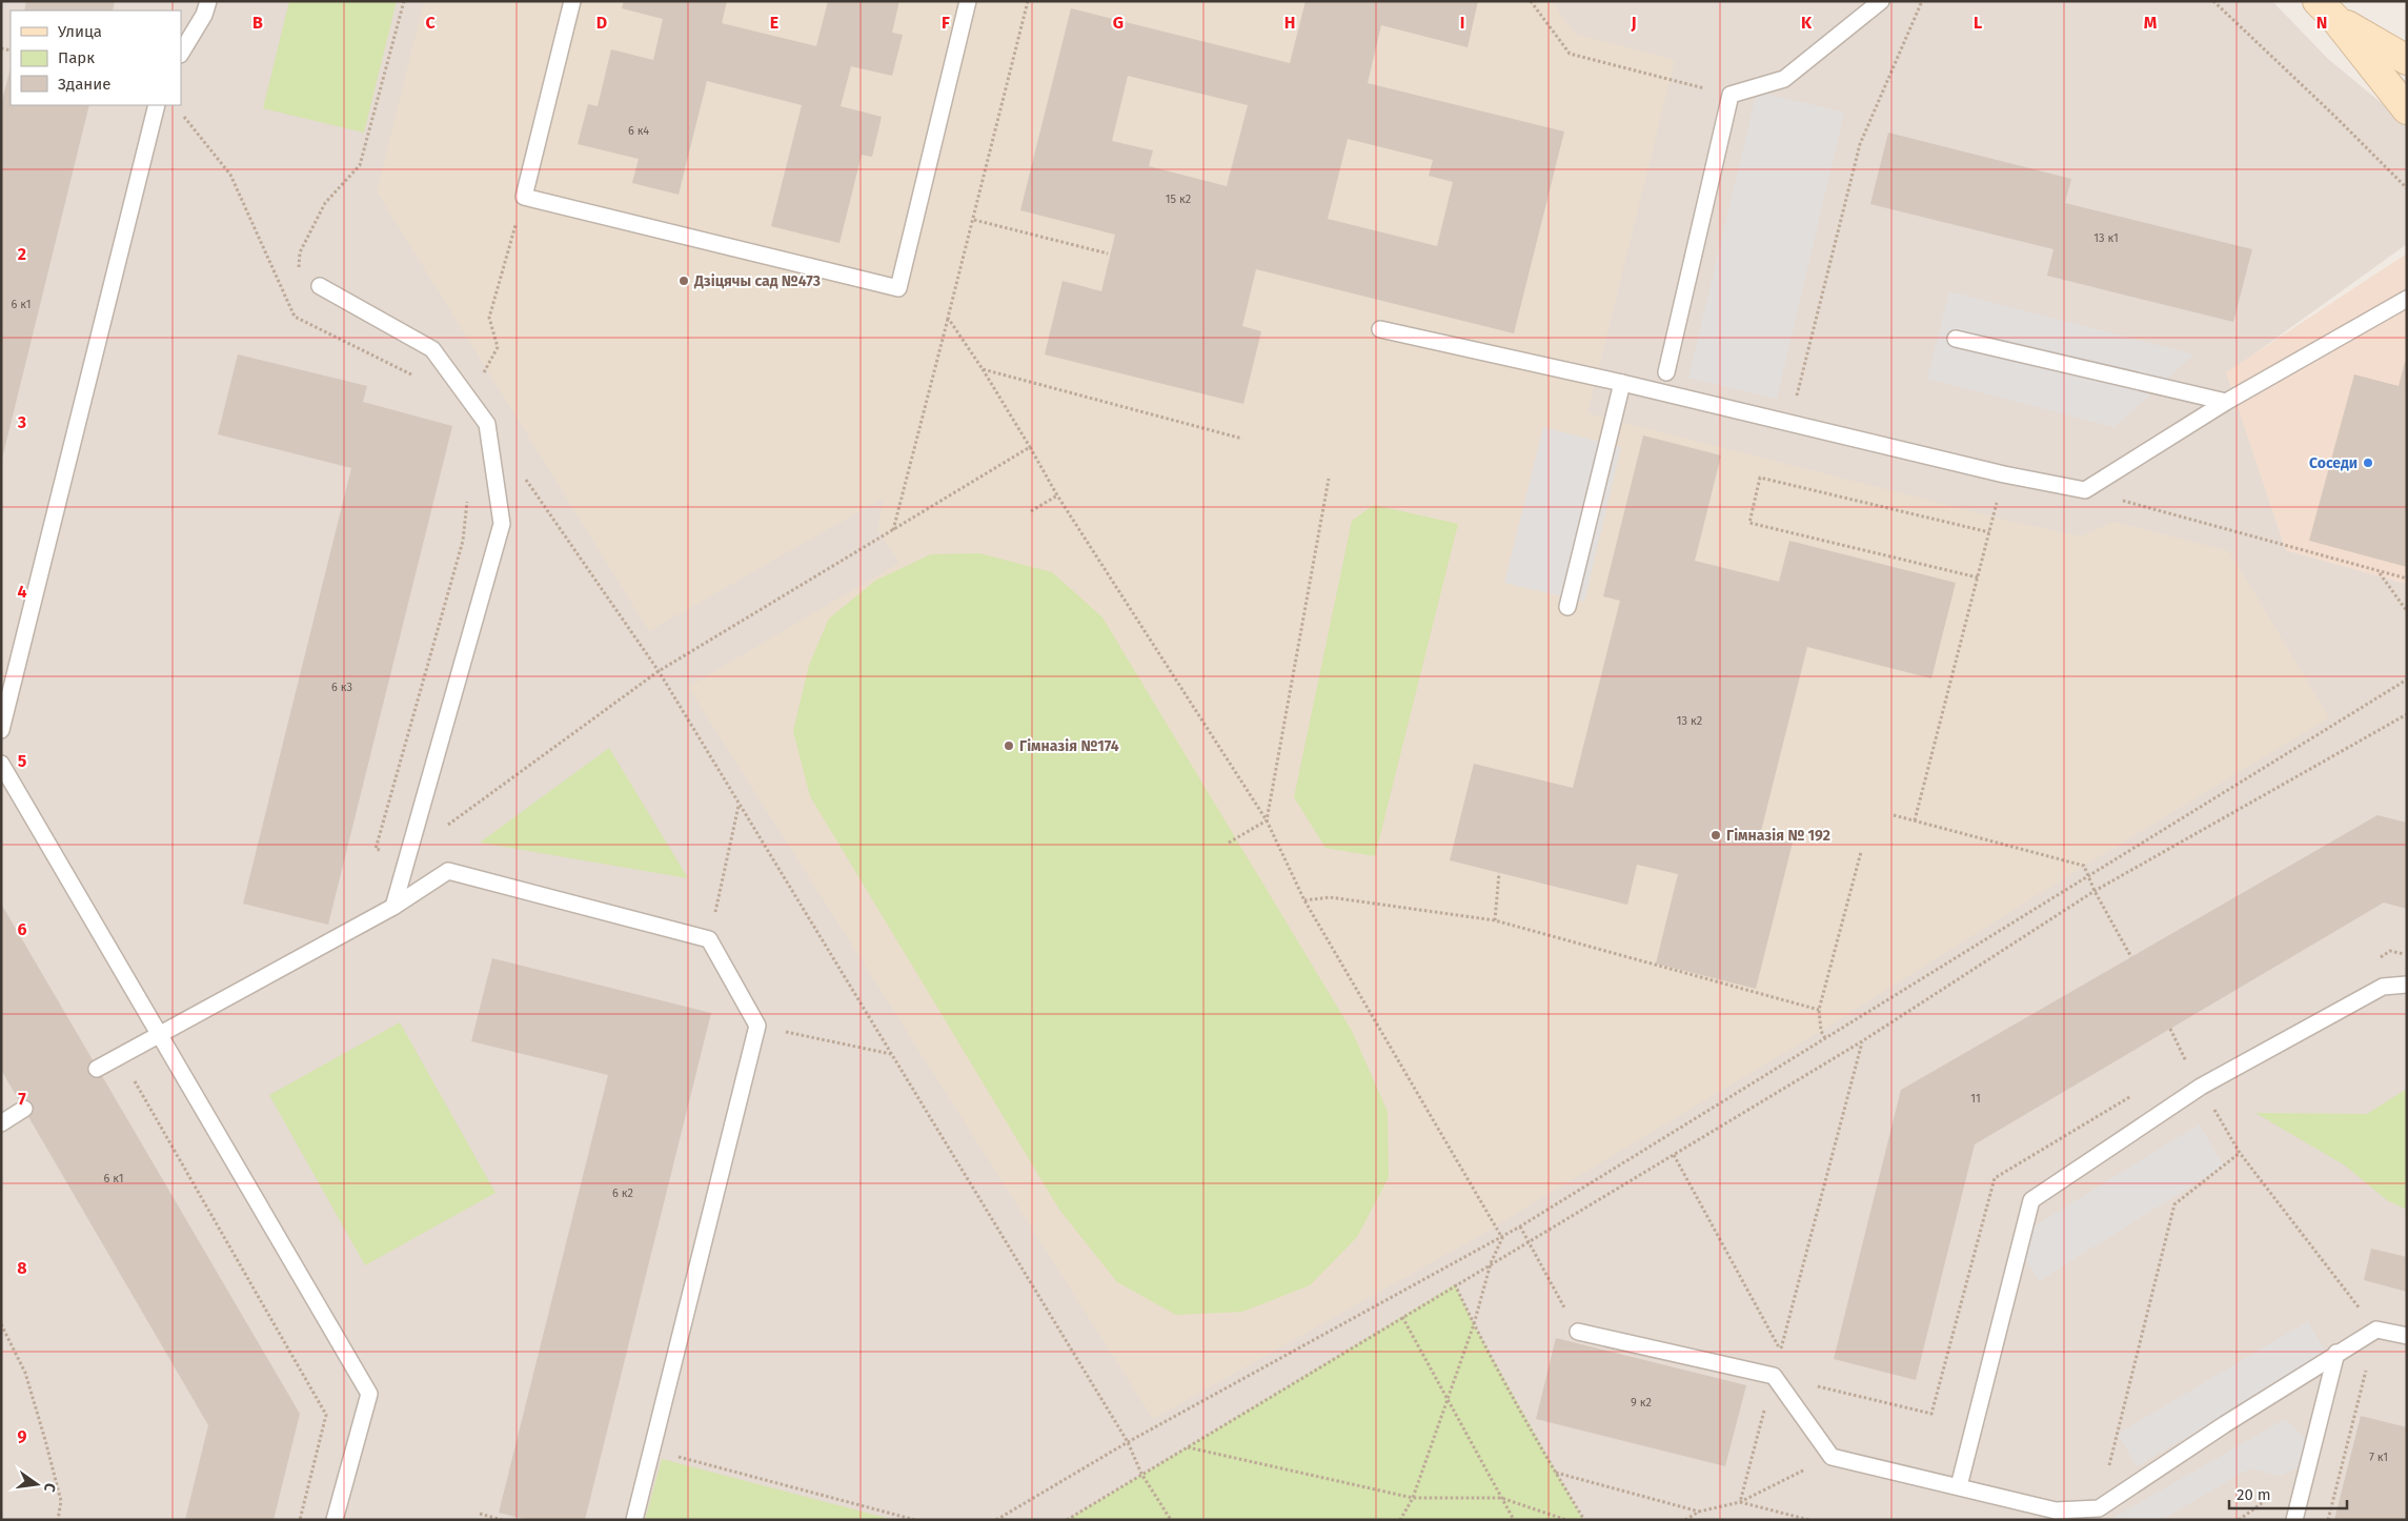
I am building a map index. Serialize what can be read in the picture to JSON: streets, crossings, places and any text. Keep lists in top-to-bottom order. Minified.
{"places":["Дзіцячы сад №473","Соседи","Гімназія №174","Гімназія № 192"],"house_numbers":["6 к4","15 к2","13 к1","6 к1","6 к3","13 к2","11","6 к1","6 к2","9 к2","7 к1"],"legend":["Улица","Парк","Здание"],"scale_bar":"20 m","north":"right","grid":{"columns":["B","C","D","E","F","G","H","I","J","K","L","M","N"],"rows":["2","3","4","5","6","7","8","9"]}}
